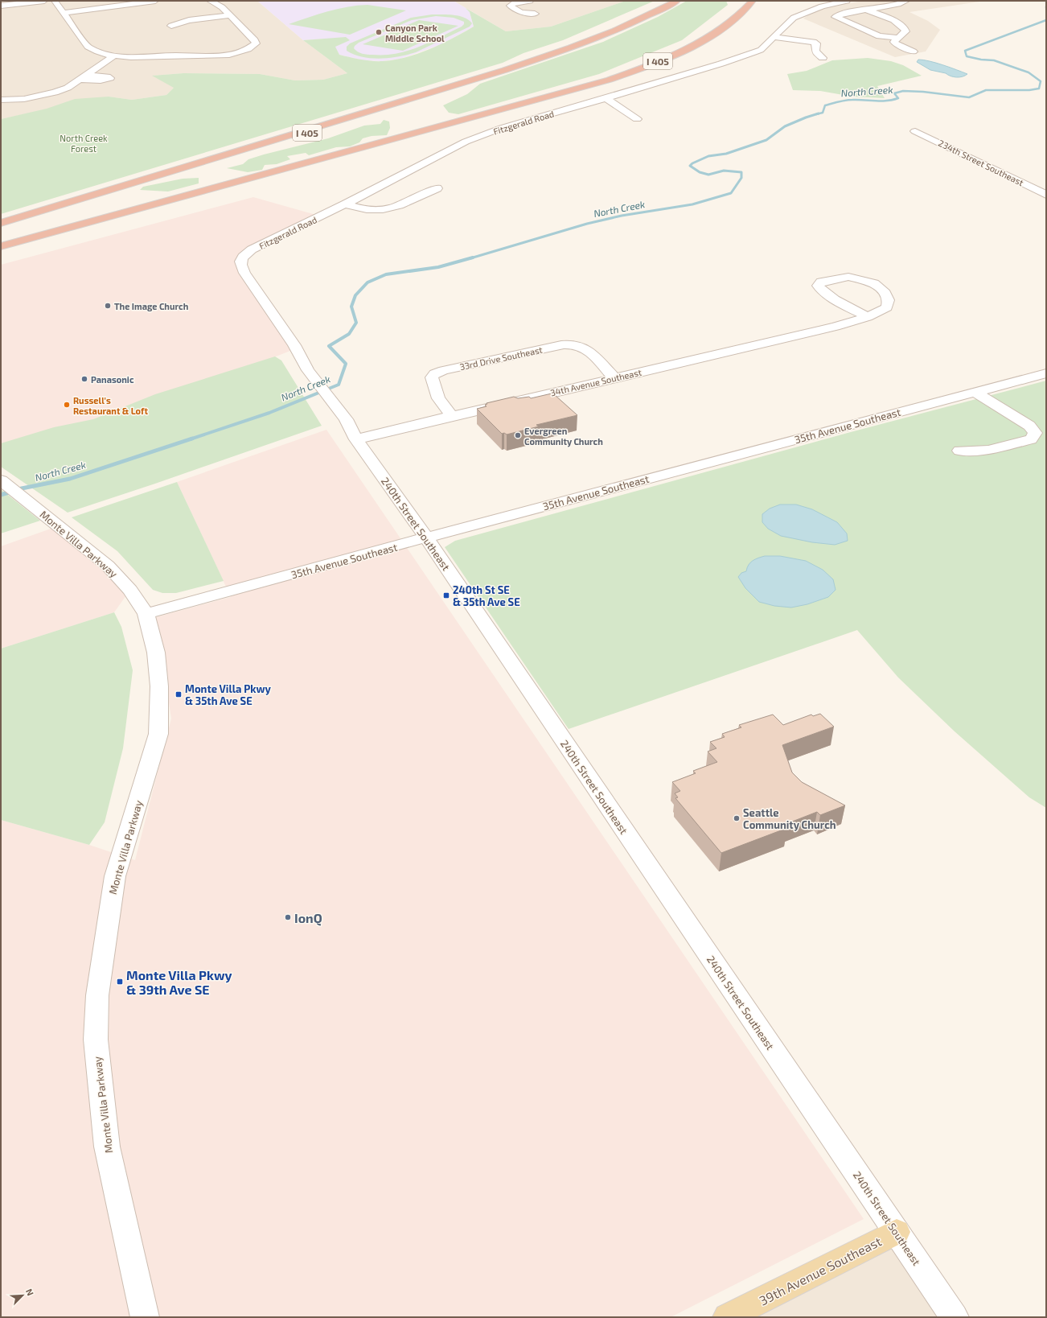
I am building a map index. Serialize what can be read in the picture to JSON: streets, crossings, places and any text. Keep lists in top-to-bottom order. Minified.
{"streets":{"highway":["I 405"],"main road":["39th Avenue Southeast"],"street":["Fitzgerald Road","234th Street Southeast","33rd Drive Southeast","34th Avenue Southeast","35th Avenue Southeast","240th Street Southeast","Monte Villa Parkway"]},"crossings":[["Fitzgerald Road","240th Street Southeast"],["33rd Drive Southeast","34th Avenue Southeast"],["34th Avenue Southeast","240th Street Southeast"],["35th Avenue Southeast","240th Street Southeast"],["35th Avenue Southeast","Monte Villa Parkway"],["240th Street Southeast","39th Avenue Southeast"]],"water":["North Creek"],"parks":["North Creek Forest"],"places":{"other":["Canyon Park Middle School","The Image Church","Panasonic","Russell's Restaurant & Loft","Evergreen Community Church","Seattle Community Church","IonQ"],"transit":["240th St SE & 35th Ave SE","Monte Villa Pkwy & 35th Ave SE","Monte Villa Pkwy & 39th Ave SE"]},"north":"top right"}
